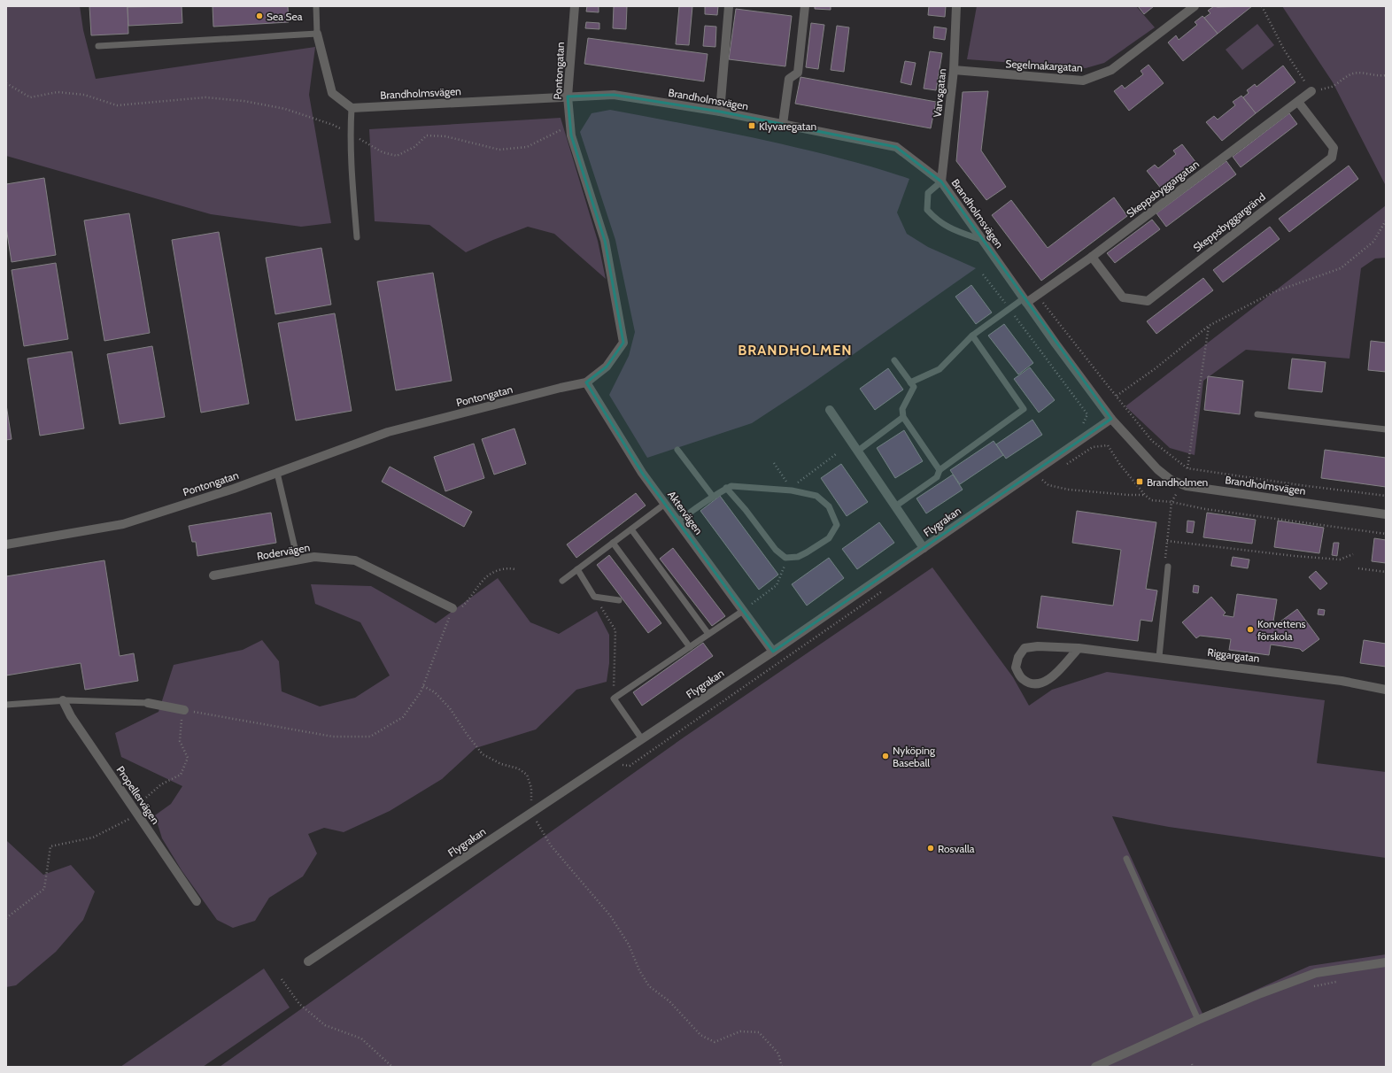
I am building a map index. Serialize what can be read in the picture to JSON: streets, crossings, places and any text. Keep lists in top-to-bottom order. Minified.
{"streets":{"street":["Segelmakargatan","Pontongatan","Brandholmsvägen","Varvsgatan","Skeppsbyggargatan","Skeppsbyggargränd","Aktervägen","Flygrakan","Rodervägen","Riggargatan","Propellervägen"]},"crossings":[["Segelmakargatan","Varvsgatan"],["Pontongatan","Brandholmsvägen"],["Pontongatan","Aktervägen"],["Brandholmsvägen","Varvsgatan"],["Brandholmsvägen","Skeppsbyggargatan"],["Brandholmsvägen","Flygrakan"],["Skeppsbyggargatan","Skeppsbyggargränd"],["Aktervägen","Flygrakan"]],"districts":["BRANDHOLMEN"],"places":{"other":["Sea Sea","Korvettens förskola","Nyköping Baseball","Rosvalla"],"transit":["Klyvaregatan","Brandholmen"]}}
